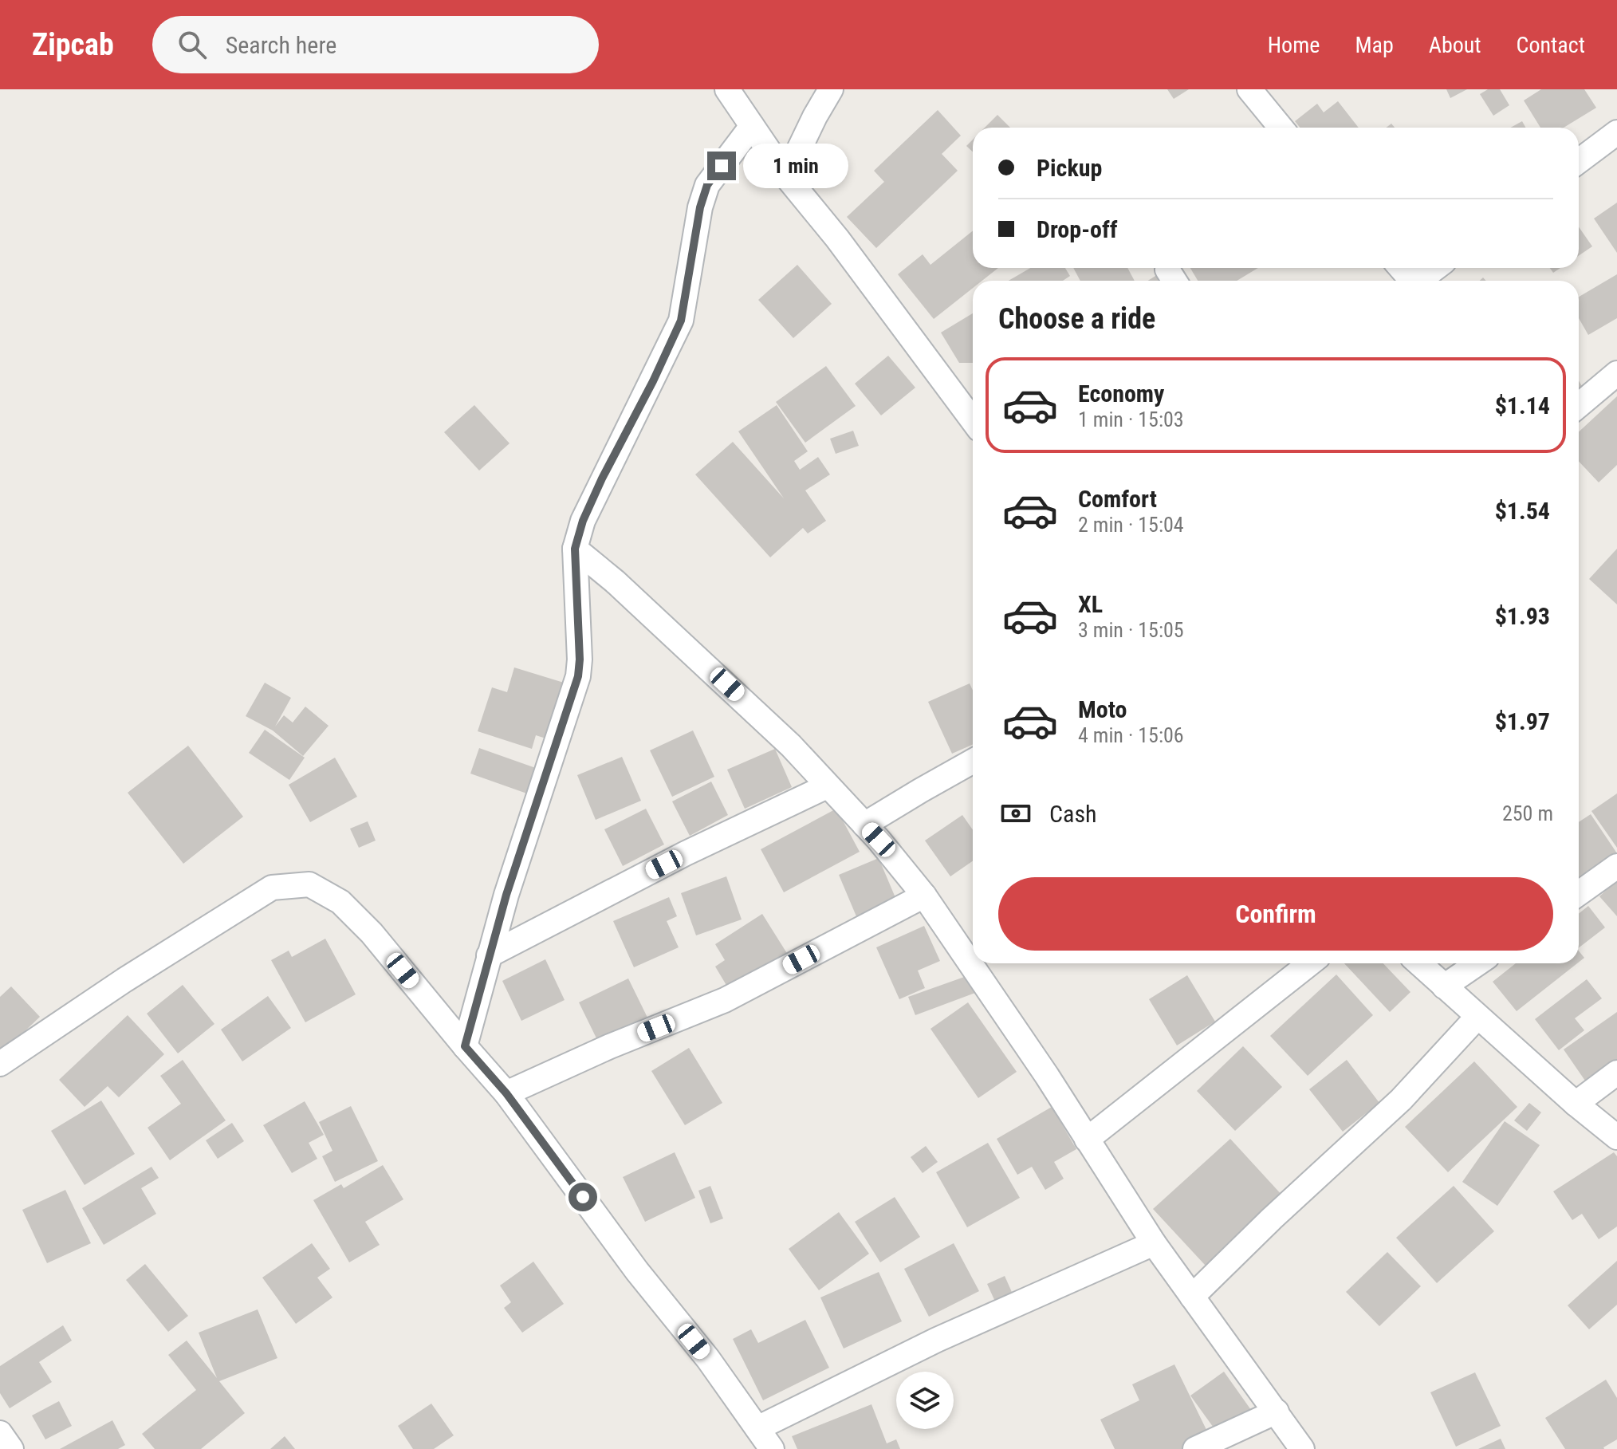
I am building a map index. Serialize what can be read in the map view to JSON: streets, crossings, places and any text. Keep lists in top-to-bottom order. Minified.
{"page":{"header":"Zipcab","search":"Search here","nav":["Home","Map","About","Contact"],"banner":["Pickup","Drop-off"],"bubble":"1 min","heading":"Choose a ride","list":[{"name":"Economy","note":"1 min · 15:03","value":"$1.14"},{"name":"Comfort","note":"2 min · 15:04","value":"$1.54"},{"name":"XL","note":"3 min · 15:05","value":"$1.93"},{"name":"Moto","note":"4 min · 15:06","value":"$1.97"}],"pay":["Cash","250 m"],"buttons":"Confirm"}}
